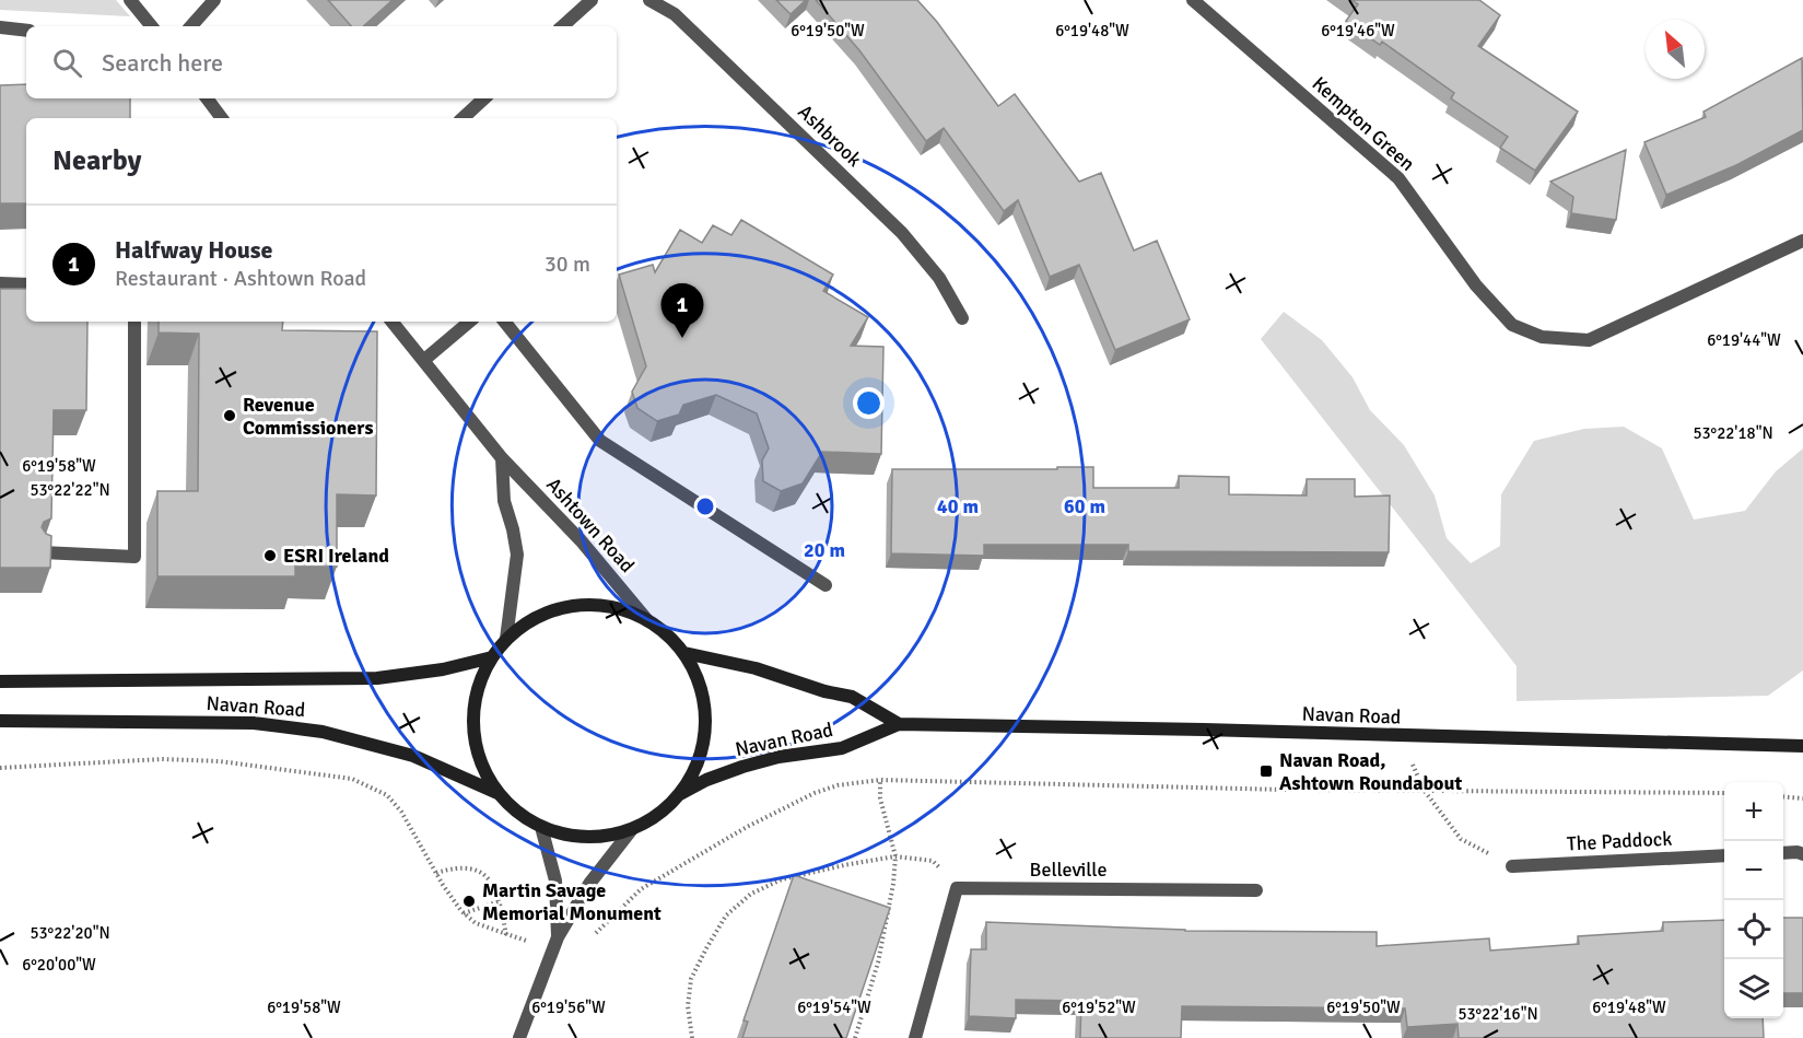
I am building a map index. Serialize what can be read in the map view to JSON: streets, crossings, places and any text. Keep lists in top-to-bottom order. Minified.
{"streets":{"main road":["Navan Road"],"street":["Kempton Green","Ashbrook","Ashtown Road","The Paddock","Belleville"]},"crossings":[["Ashtown Road","Navan Road"]],"places":{"other":["Revenue Commissioners","ESRI Ireland","Martin Savage Memorial Monument"],"transit":["Navan Road, Ashtown Roundabout"]},"north":"top left","page":{"search":"Search here","heading":"Nearby","list":[{"mark":"1","name":"Halfway House","note":"Restaurant · Ashtown Road","value":"30 m"}],"pins":"1","map_buttons":["+","−"]},"coordinates":["6°19'50\"W","6°19'48\"W","6°19'46\"W","6°19'44\"W","53°22'18\"N","6°19'58\"W","53°22'22\"N","53°22'20\"N","6°20'00\"W","6°19'56\"W","6°19'54\"W","6°19'52\"W","53°22'16\"N"],"rings":["40 m","60 m","20 m"]}
